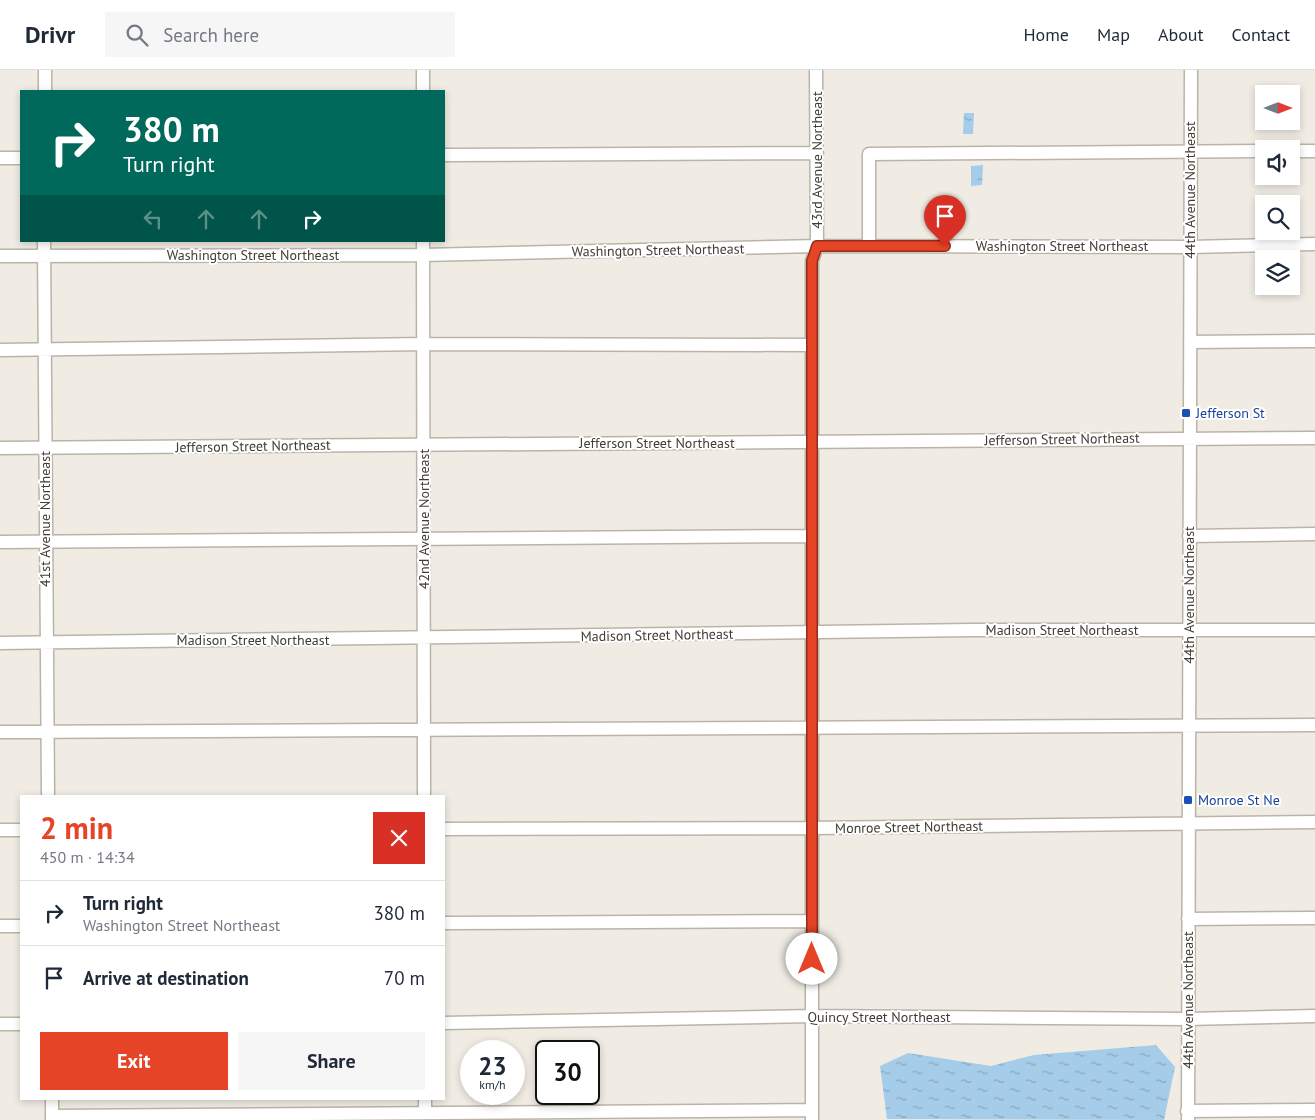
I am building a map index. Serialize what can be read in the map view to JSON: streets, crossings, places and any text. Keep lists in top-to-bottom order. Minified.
{"streets":{"street":["43rd Avenue Northeast","44th Avenue Northeast","Washington Street Northeast","Jefferson Street Northeast","41st Avenue Northeast","42nd Avenue Northeast","Madison Street Northeast","Monroe Street Northeast","Quincy Street Northeast"]},"crossings":[["43rd Avenue Northeast","Washington Street Northeast"],["43rd Avenue Northeast","Jefferson Street Northeast"],["43rd Avenue Northeast","Madison Street Northeast"],["43rd Avenue Northeast","Monroe Street Northeast"],["43rd Avenue Northeast","Quincy Street Northeast"],["44th Avenue Northeast","Washington Street Northeast"],["44th Avenue Northeast","Jefferson Street Northeast"],["44th Avenue Northeast","Madison Street Northeast"],["44th Avenue Northeast","Monroe Street Northeast"],["44th Avenue Northeast","Quincy Street Northeast"],["Washington Street Northeast","41st Avenue Northeast"],["Washington Street Northeast","42nd Avenue Northeast"],["Jefferson Street Northeast","41st Avenue Northeast"],["Jefferson Street Northeast","42nd Avenue Northeast"],["41st Avenue Northeast","Madison Street Northeast"],["42nd Avenue Northeast","Madison Street Northeast"]],"places":{"transit":["Jefferson St","Monroe St Ne"]},"north":"right","page":{"header":"Drivr","search":"Search here","nav":["Home","Map","About","Contact"],"turn":["380 m","Turn right"],"heading":["2 min","450 m · 14:34"],"list":[{"name":"Turn right","note":"Washington Street Northeast","value":"380 m"},{"name":"Arrive at destination","value":"70 m"}],"buttons":["Exit","Share"],"speed":"23 km/h","limit":"30"}}
